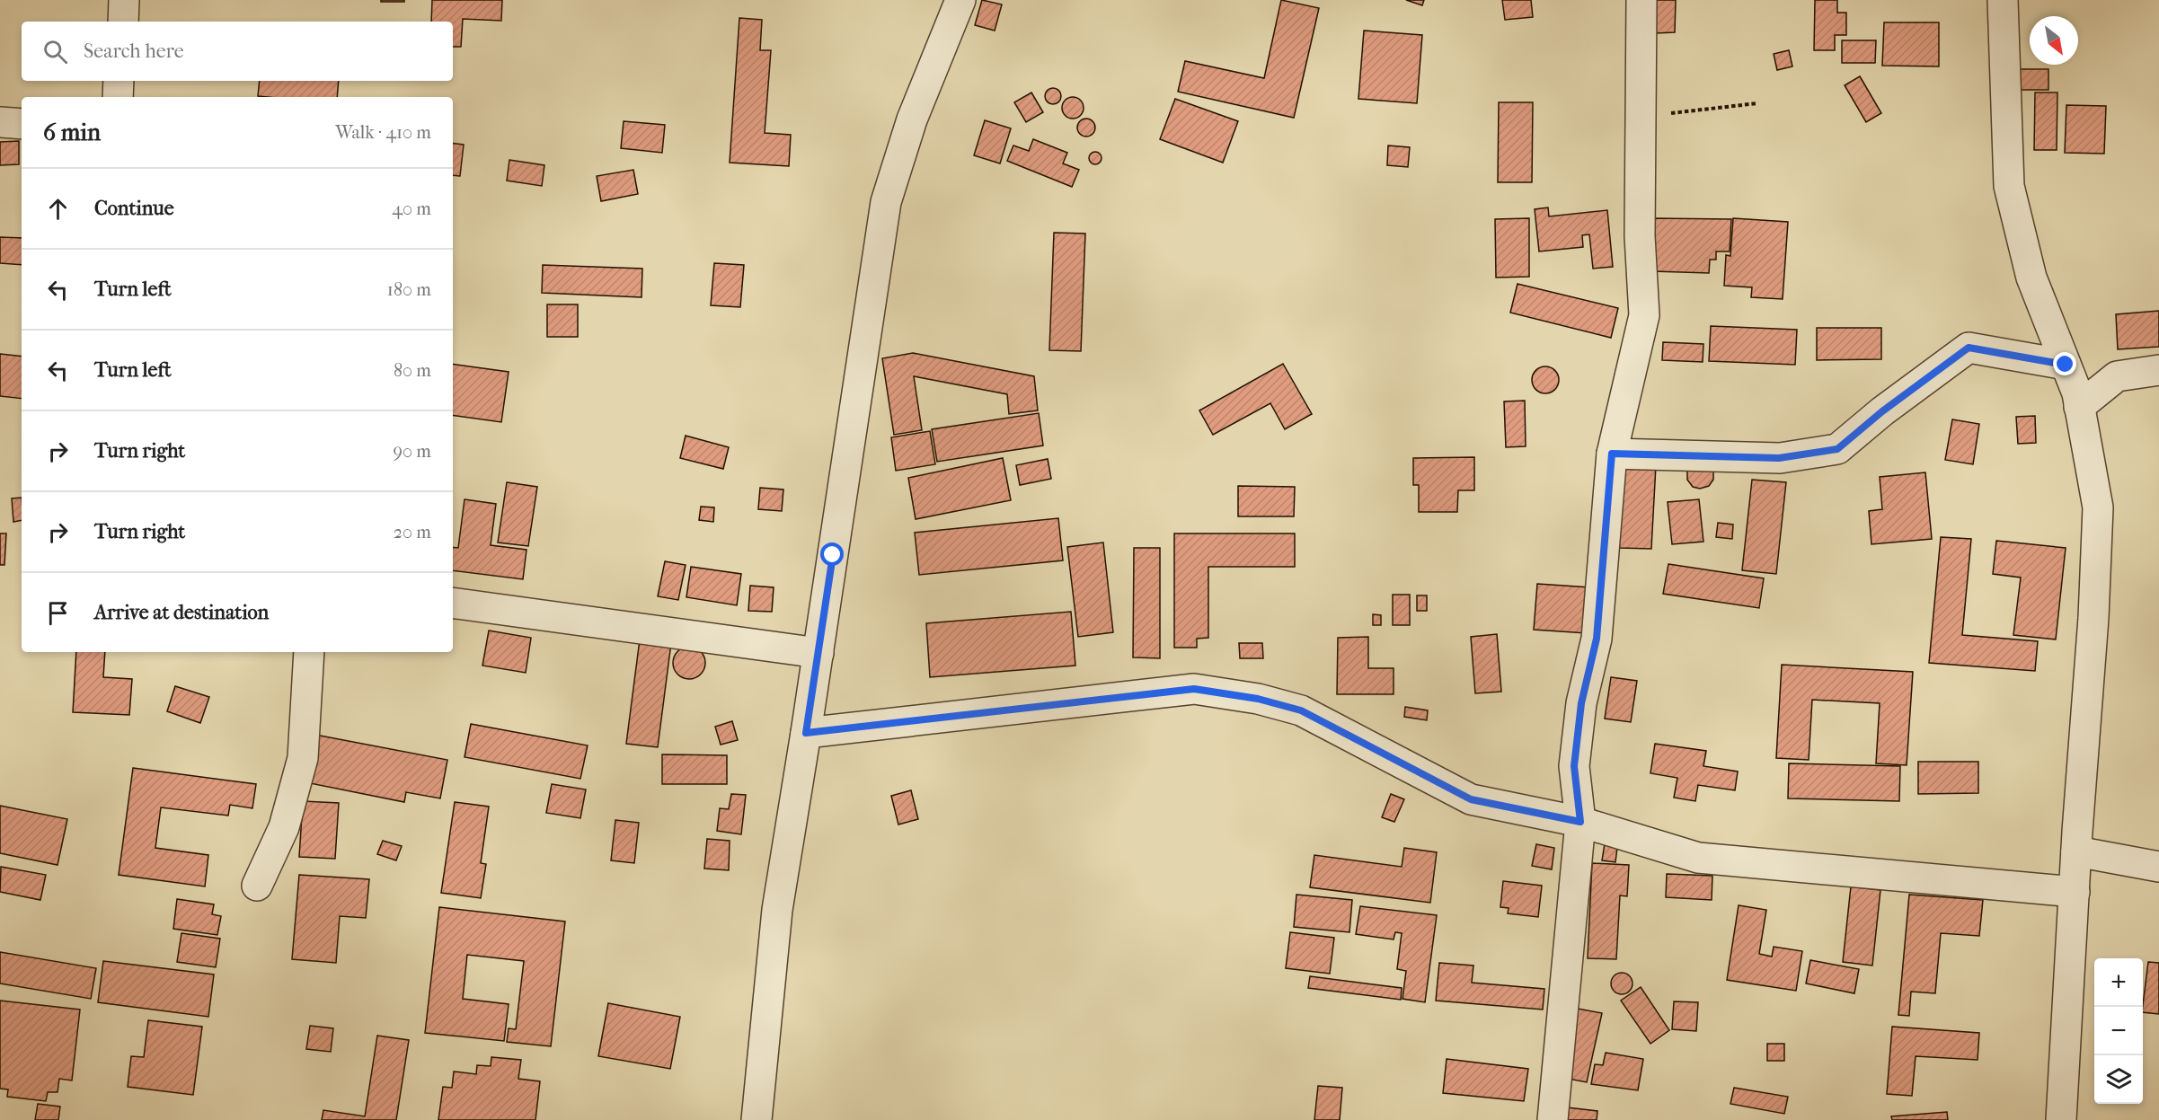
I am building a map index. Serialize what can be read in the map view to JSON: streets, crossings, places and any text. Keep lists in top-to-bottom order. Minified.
{"north":"bottom right","page":{"search":"Search here","heading":["6 min","Walk · 410 m"],"list":[["Continue","40 m"],["Turn left","180 m"],["Turn left","80 m"],["Turn right","90 m"],["Turn right","20 m"],"Arrive at destination"],"map_buttons":["+","−"]}}
